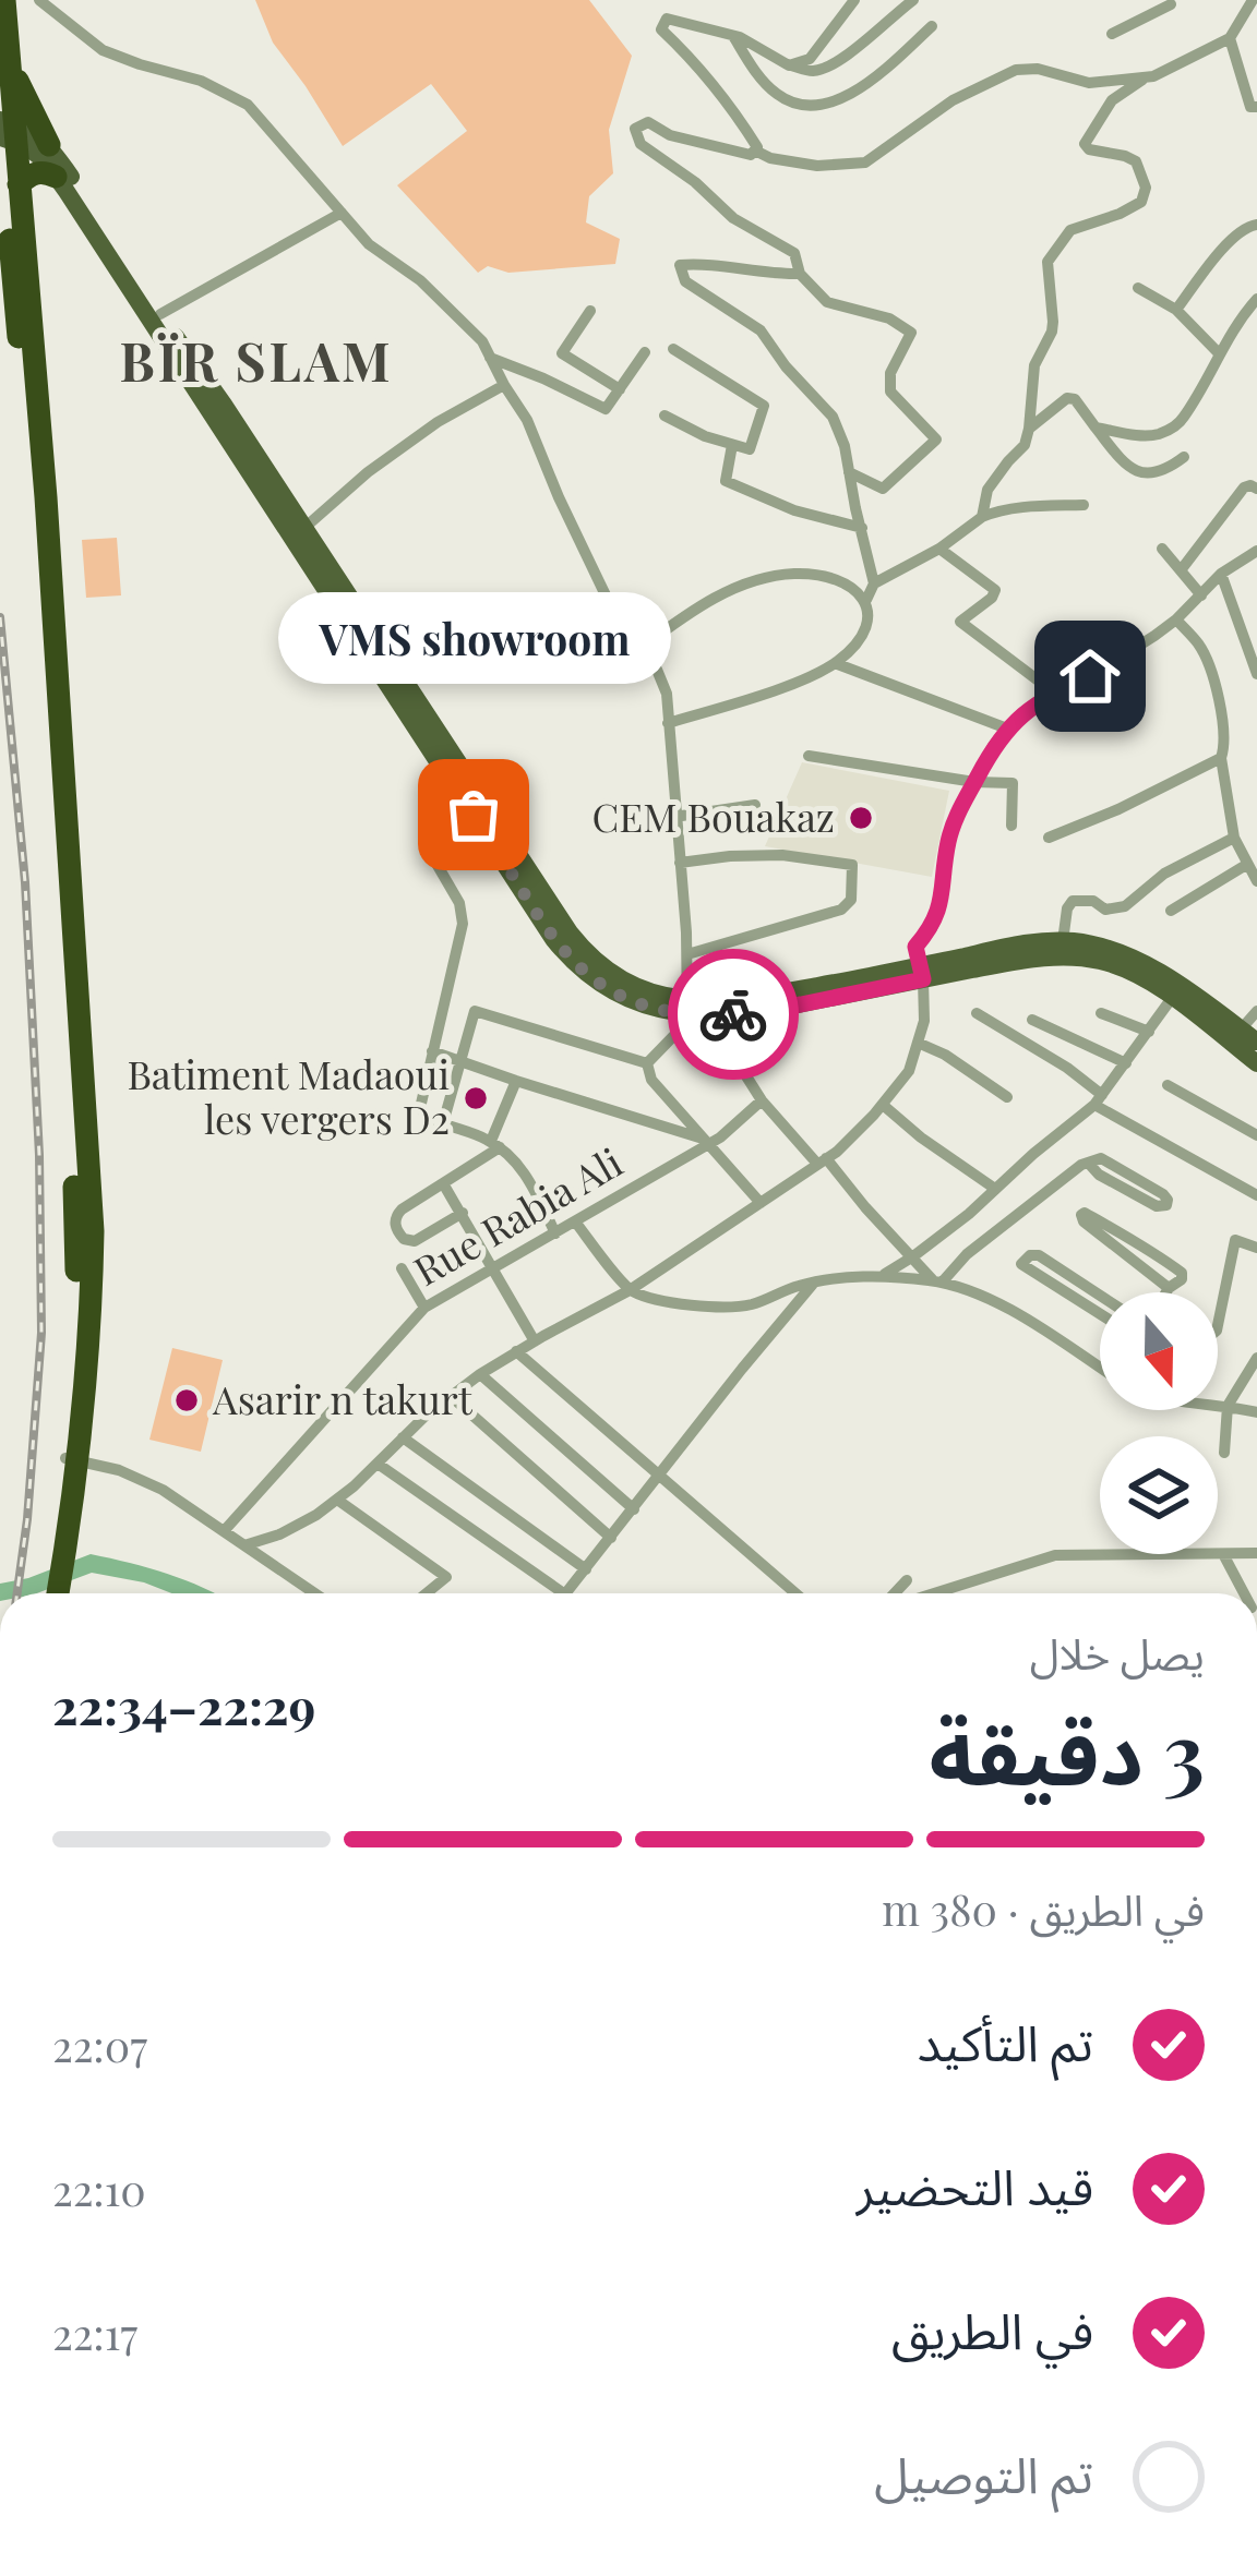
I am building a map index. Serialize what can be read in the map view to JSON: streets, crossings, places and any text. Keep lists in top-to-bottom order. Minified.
{"streets":{"street":["Rue Rabia Ali"]},"districts":["BÏR SLAM"],"places":["VMS showroom","CEM Bouakaz","Batiment Madaoui les vergers D2","Asarir n takurt"],"north":"bottom","page":{"bubble":"VMS showroom","heading":["3 دقيقة","يصل خلال","22:29–22:34"],"bar":"في الطريق · 380 m","list":[["تم التأكيد","22:07"],["قيد التحضير","22:10"],["في الطريق","22:17"],"تم التوصيل"]}}
